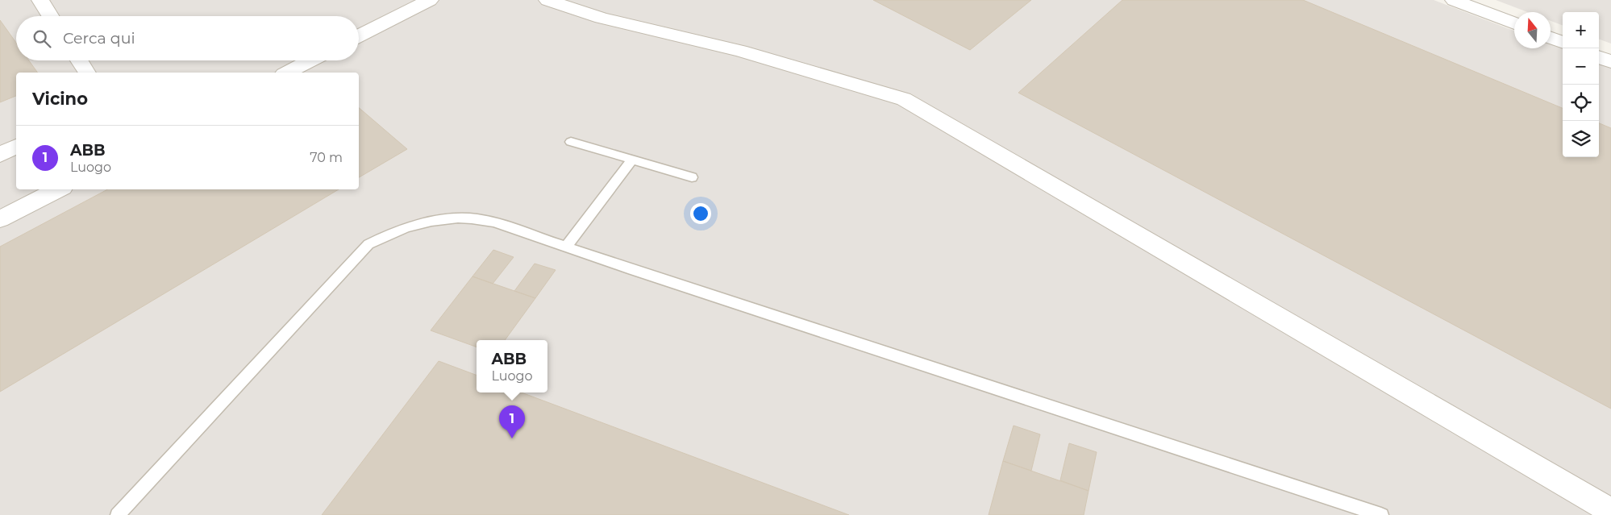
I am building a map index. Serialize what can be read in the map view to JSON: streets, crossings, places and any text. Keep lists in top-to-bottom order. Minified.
{"north":"top","page":{"map_buttons":["+","−"],"search":"Cerca qui","heading":"Vicino","list":[{"mark":"1","name":"ABB","note":"Luogo","value":"70 m"}],"popup":["ABB","Luogo"],"pins":"1"}}
